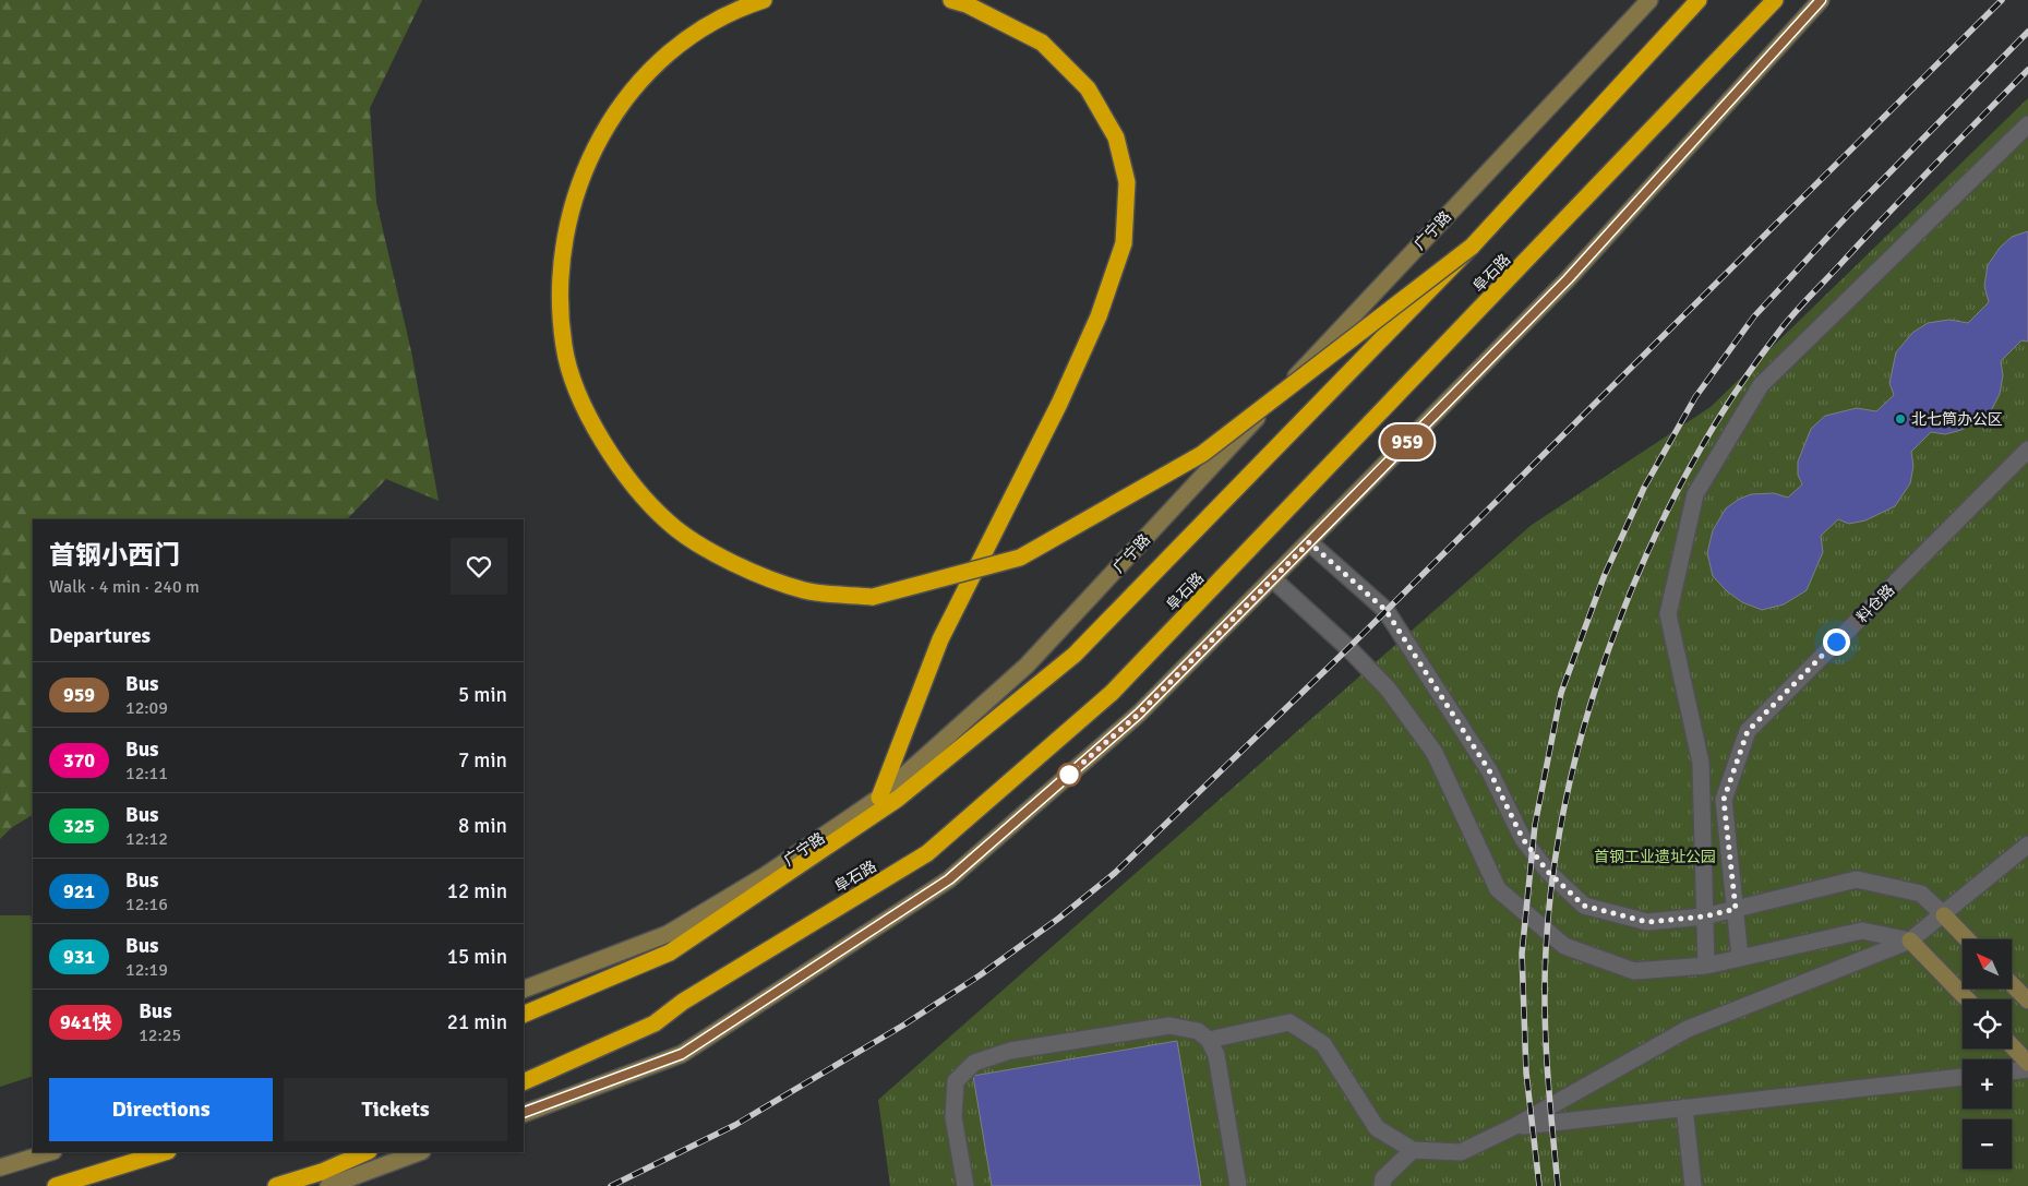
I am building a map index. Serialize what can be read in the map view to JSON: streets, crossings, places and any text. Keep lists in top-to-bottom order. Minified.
{"streets":{"highway":["阜石路"],"street":["广宁路","料仓路"]},"parks":["首钢工业遗址公园"],"places":["北七筒办公区"],"lines":["bus line 959"],"north":"top left","page":{"on_map":"959","heading":[["首钢小西门","Walk · 4 min · 240 m"],"Departures"],"list":[{"mark":"959","name":"Bus","note":"12:09","value":"5 min"},{"mark":"370","name":"Bus","note":"12:11","value":"7 min"},{"mark":"325","name":"Bus","note":"12:12","value":"8 min"},{"mark":"921","name":"Bus","note":"12:16","value":"12 min"},{"mark":"931","name":"Bus","note":"12:19","value":"15 min"},{"mark":"941快","name":"Bus","note":"12:25","value":"21 min"}],"map_buttons":["+","−"],"buttons":["Directions","Tickets"]}}
